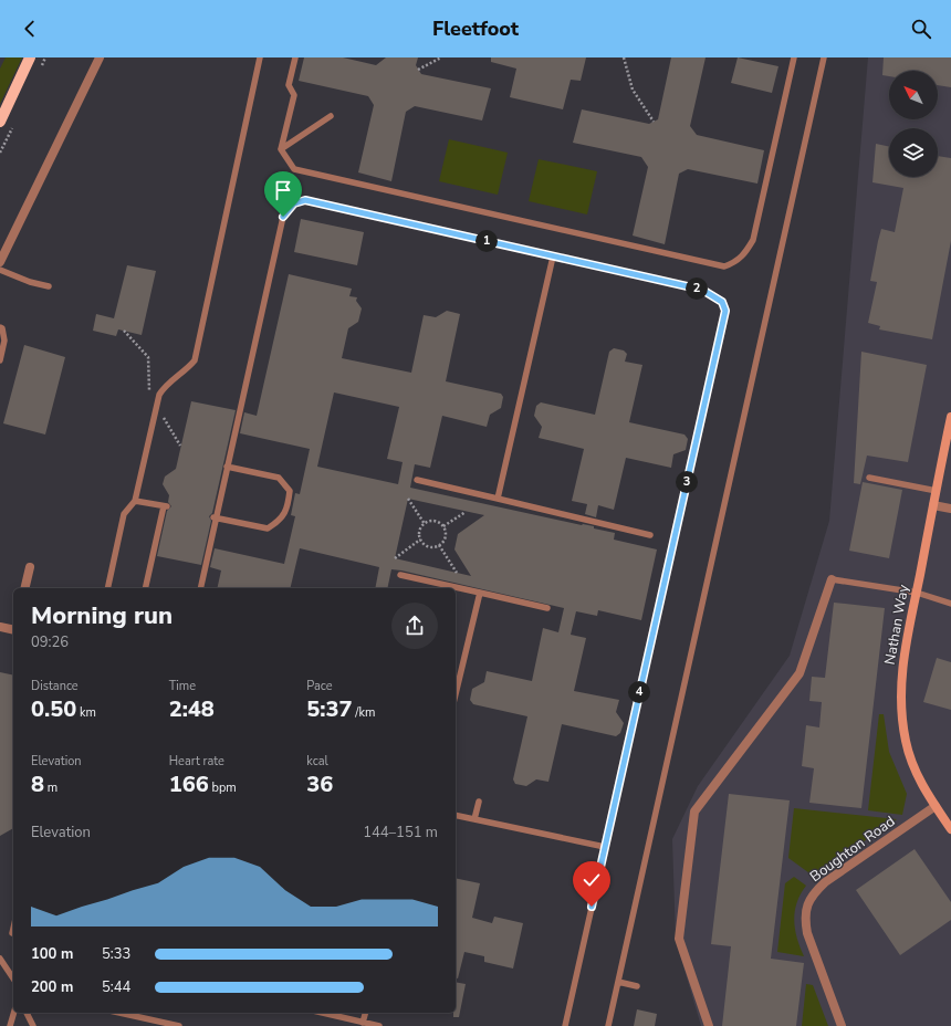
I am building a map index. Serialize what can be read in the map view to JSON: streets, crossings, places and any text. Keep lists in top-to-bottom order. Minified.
{"streets":{"street":["Nathan Way","Boughton Road"]},"crossings":[["Nathan Way","Boughton Road"]],"north":"top left","page":{"header":"Fleetfoot","pins":["1","2","3","4"],"heading":["Morning run","09:26"],"stats":[["Distance","0.50 km"],["Time","2:48"],["Pace","5:37 /km"],["Elevation","8 m"],["Heart rate","166 bpm"],["kcal","36"]],"chart":["Elevation","144–151 m"],"list":[{"name":"100 m","note":"5:33"},{"name":"200 m","note":"5:44"}]}}
